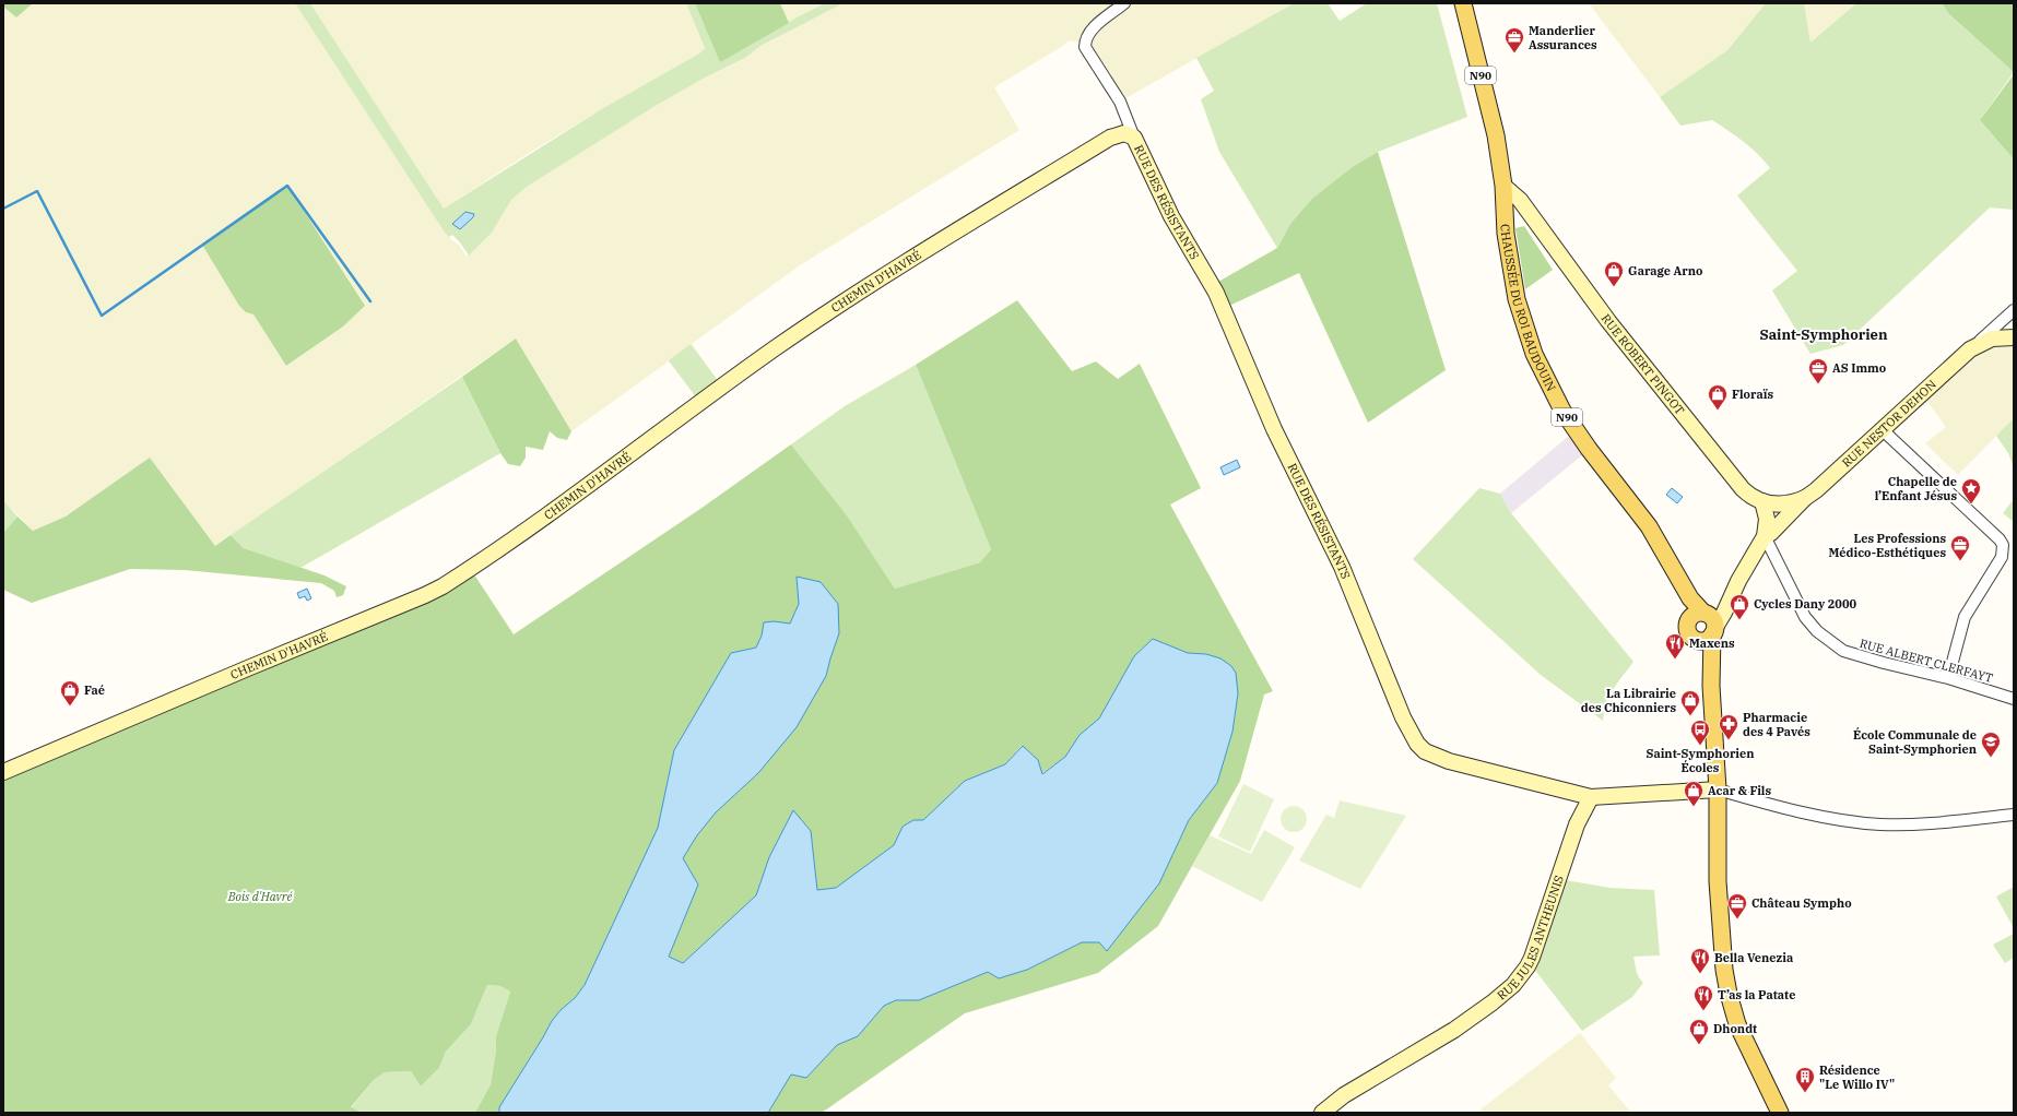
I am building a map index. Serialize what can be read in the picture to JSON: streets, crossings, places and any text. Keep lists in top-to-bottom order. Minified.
{"streets":{"main road":["N90","CHAUSSÉE DU ROI BAUDOUIN"],"street":["RUE DES RÉSISTANTS","CHEMIN D'HAVRÉ","RUE ROBERT PINGOT","RUE NESTOR DEHON","RUE ALBERT CLERFAYT","RUE JULES ANTHEUNIS"]},"crossings":[["RUE DES RÉSISTANTS","CHEMIN D'HAVRÉ"],["RUE DES RÉSISTANTS","RUE JULES ANTHEUNIS"],["CHAUSSÉE DU ROI BAUDOUIN","RUE ROBERT PINGOT"],["CHAUSSÉE DU ROI BAUDOUIN","RUE NESTOR DEHON"],["RUE ROBERT PINGOT","RUE NESTOR DEHON"],["RUE NESTOR DEHON","RUE ALBERT CLERFAYT"]],"districts":["Saint-Symphorien"],"parks":["Bois d'Havré"],"places":{"office":["Manderlier Assurances","AS Immo","Les Professions Médico-Esthétiques","Château Sympho"],"shop":["Garage Arno","Floraïs","Cycles Dany 2000","Faé","La Librairie des Chiconniers","Acar & Fils","Dhondt"],"place":["Chapelle de l’Enfant Jésus"],"restaurant":["Maxens","Bella Venezia","T’as la Patate"],"pharmacy":["Pharmacie des 4 Pavés"],"bus stop":["Saint-Symphorien Écoles"],"school or university":["École Communale de Saint-Symphorien"],"building":["Résidence \"Le Willo IV\""]}}
